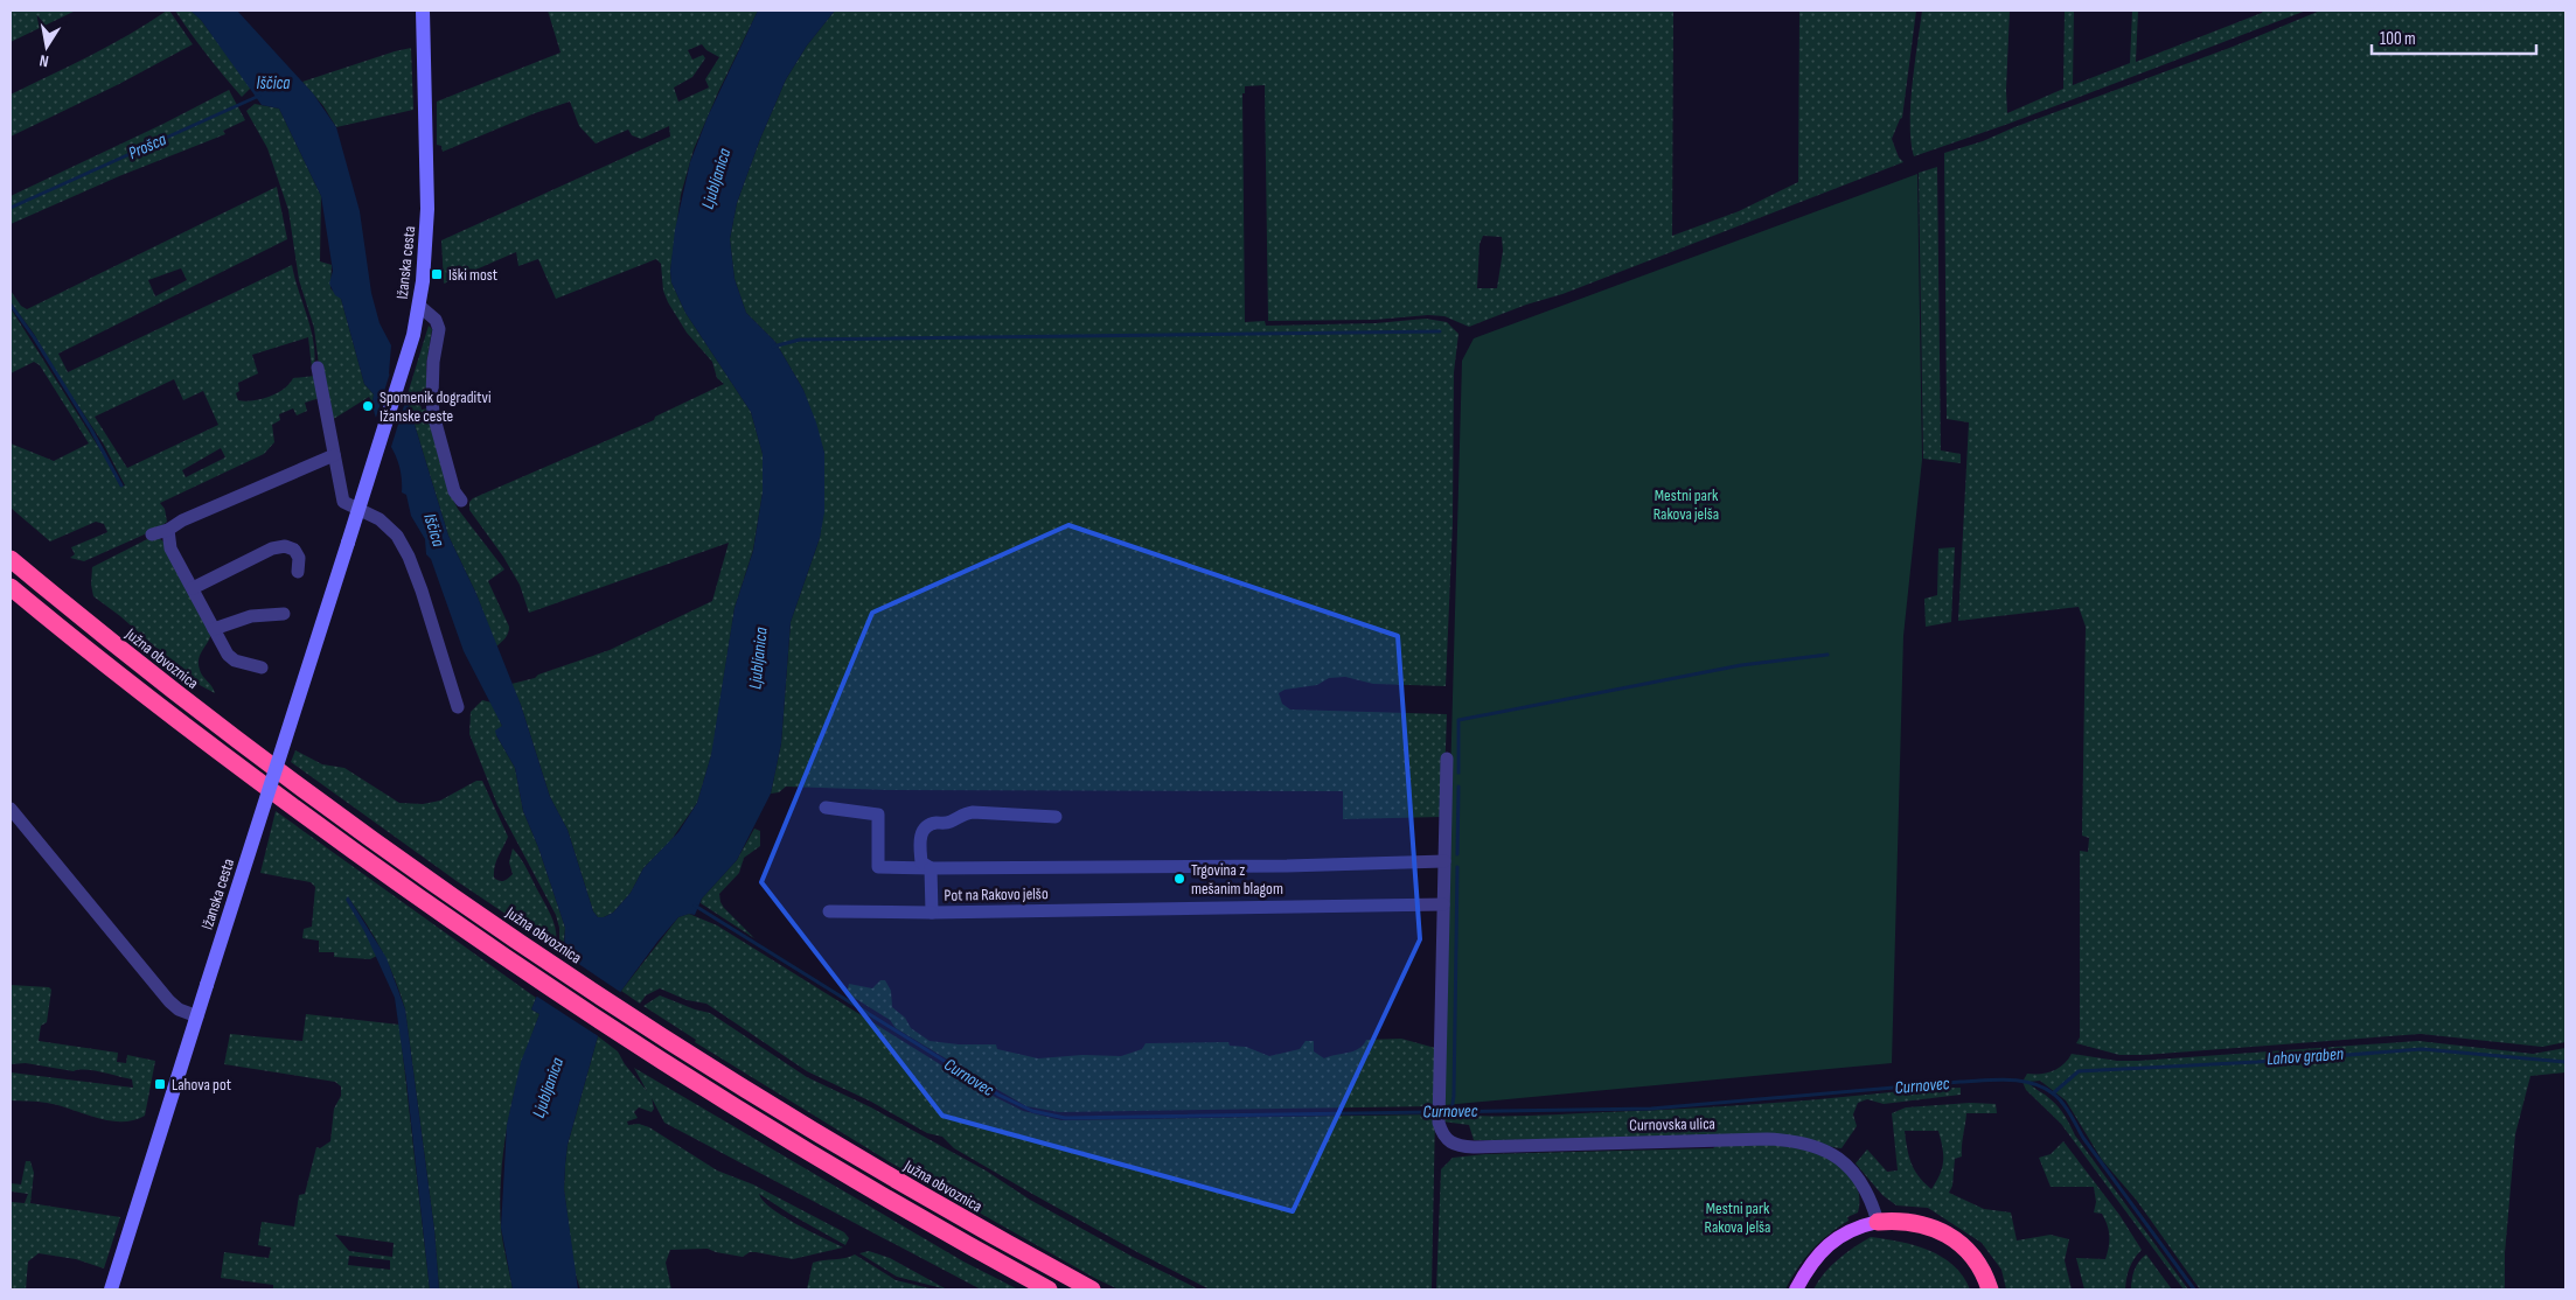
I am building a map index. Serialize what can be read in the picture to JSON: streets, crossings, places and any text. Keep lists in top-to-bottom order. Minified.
{"streets":{"highway":["Južna obvoznica"],"main road":["Ižanska cesta"],"street":["Pot na Rakovo jelšo","Curnovska ulica"]},"crossings":[["Pot na Rakovo jelšo","Curnovska ulica"]],"water":["Iščica","Prošca","Ljubljanica","Lahov graben","Curnovec"],"parks":["Mestni park Rakova jelša","Mestni park Rakova Jelša"],"places":{"transit":["Iški most","Lahova pot"],"other":["Spomenik dograditvi Ižanske ceste","Trgovina z mešanim blagom"]},"scale_bar":"100 m","north":"bottom"}
